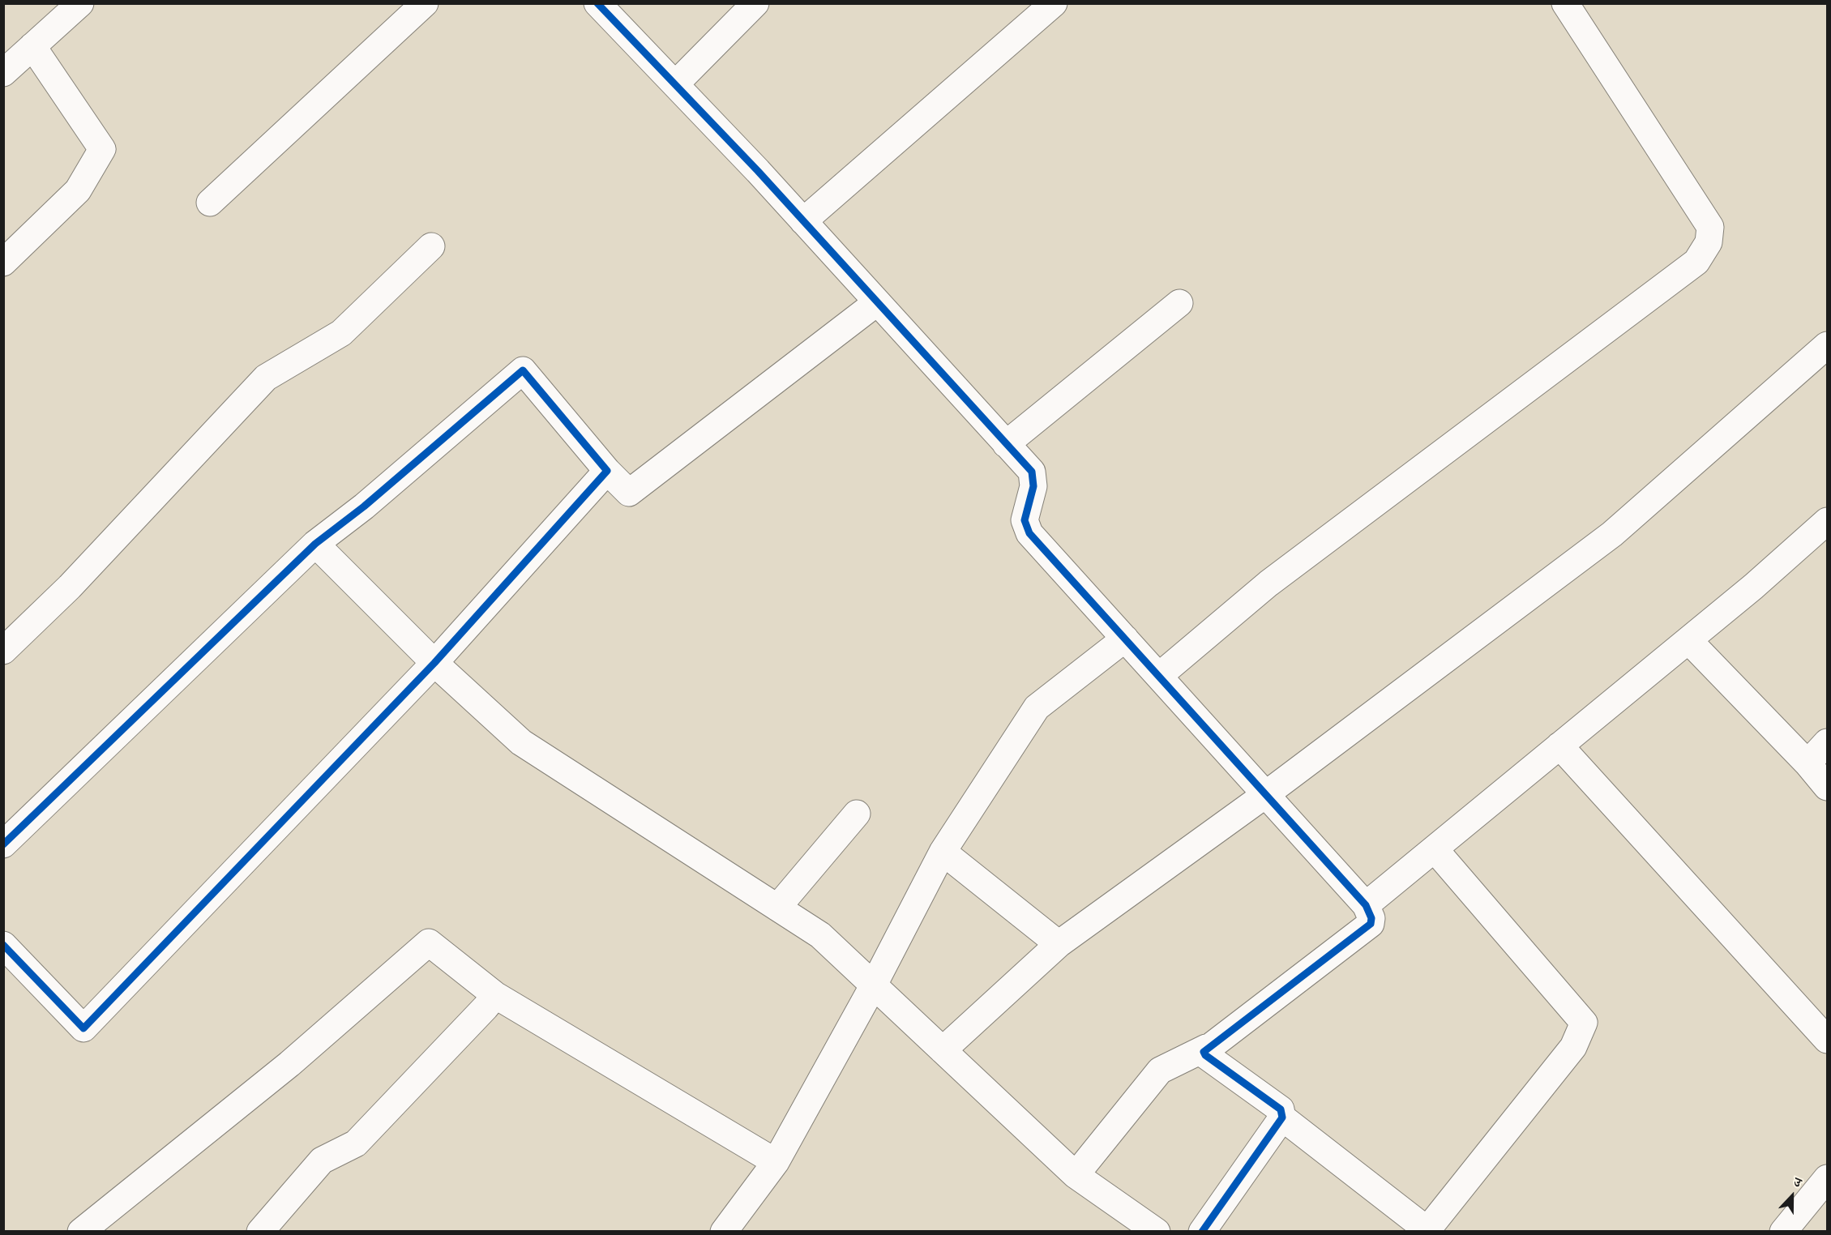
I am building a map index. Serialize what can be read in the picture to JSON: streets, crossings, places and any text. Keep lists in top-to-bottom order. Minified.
{"north":"top"}
